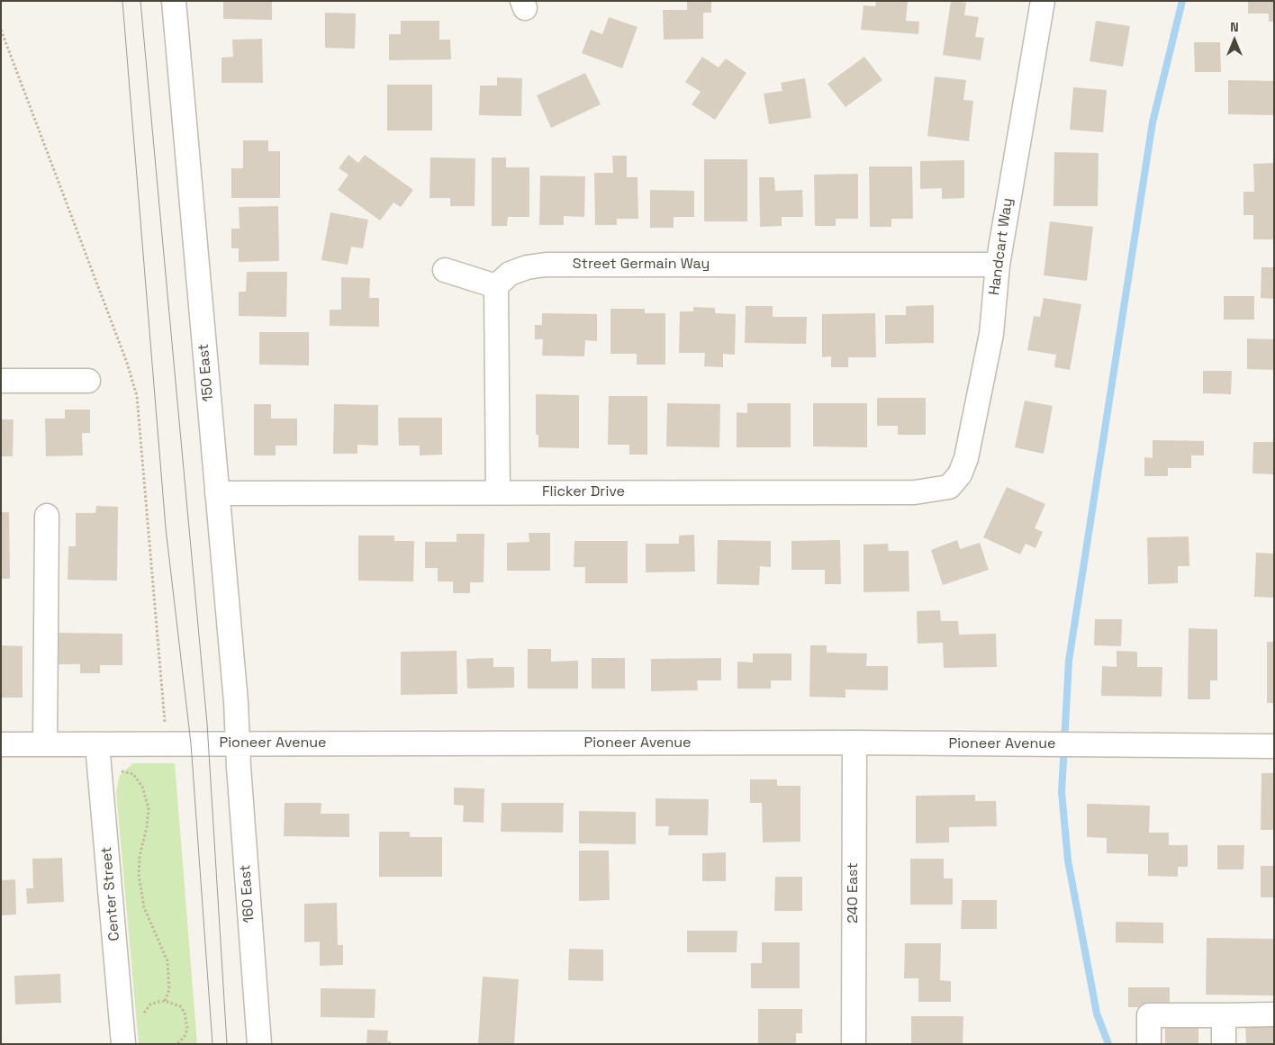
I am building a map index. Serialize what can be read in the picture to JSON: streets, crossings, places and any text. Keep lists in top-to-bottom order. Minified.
{"streets":{"street":["Handcart Way","Street Germain Way","150 East","Flicker Drive","Pioneer Avenue","240 East","Center Street","160 East"]},"crossings":[["Handcart Way","Street Germain Way"],["Handcart Way","Flicker Drive"],["150 East","Flicker Drive"],["150 East","Pioneer Avenue"],["150 East","160 East"],["Pioneer Avenue","240 East"],["Pioneer Avenue","Center Street"],["Pioneer Avenue","160 East"]],"north":"top"}
